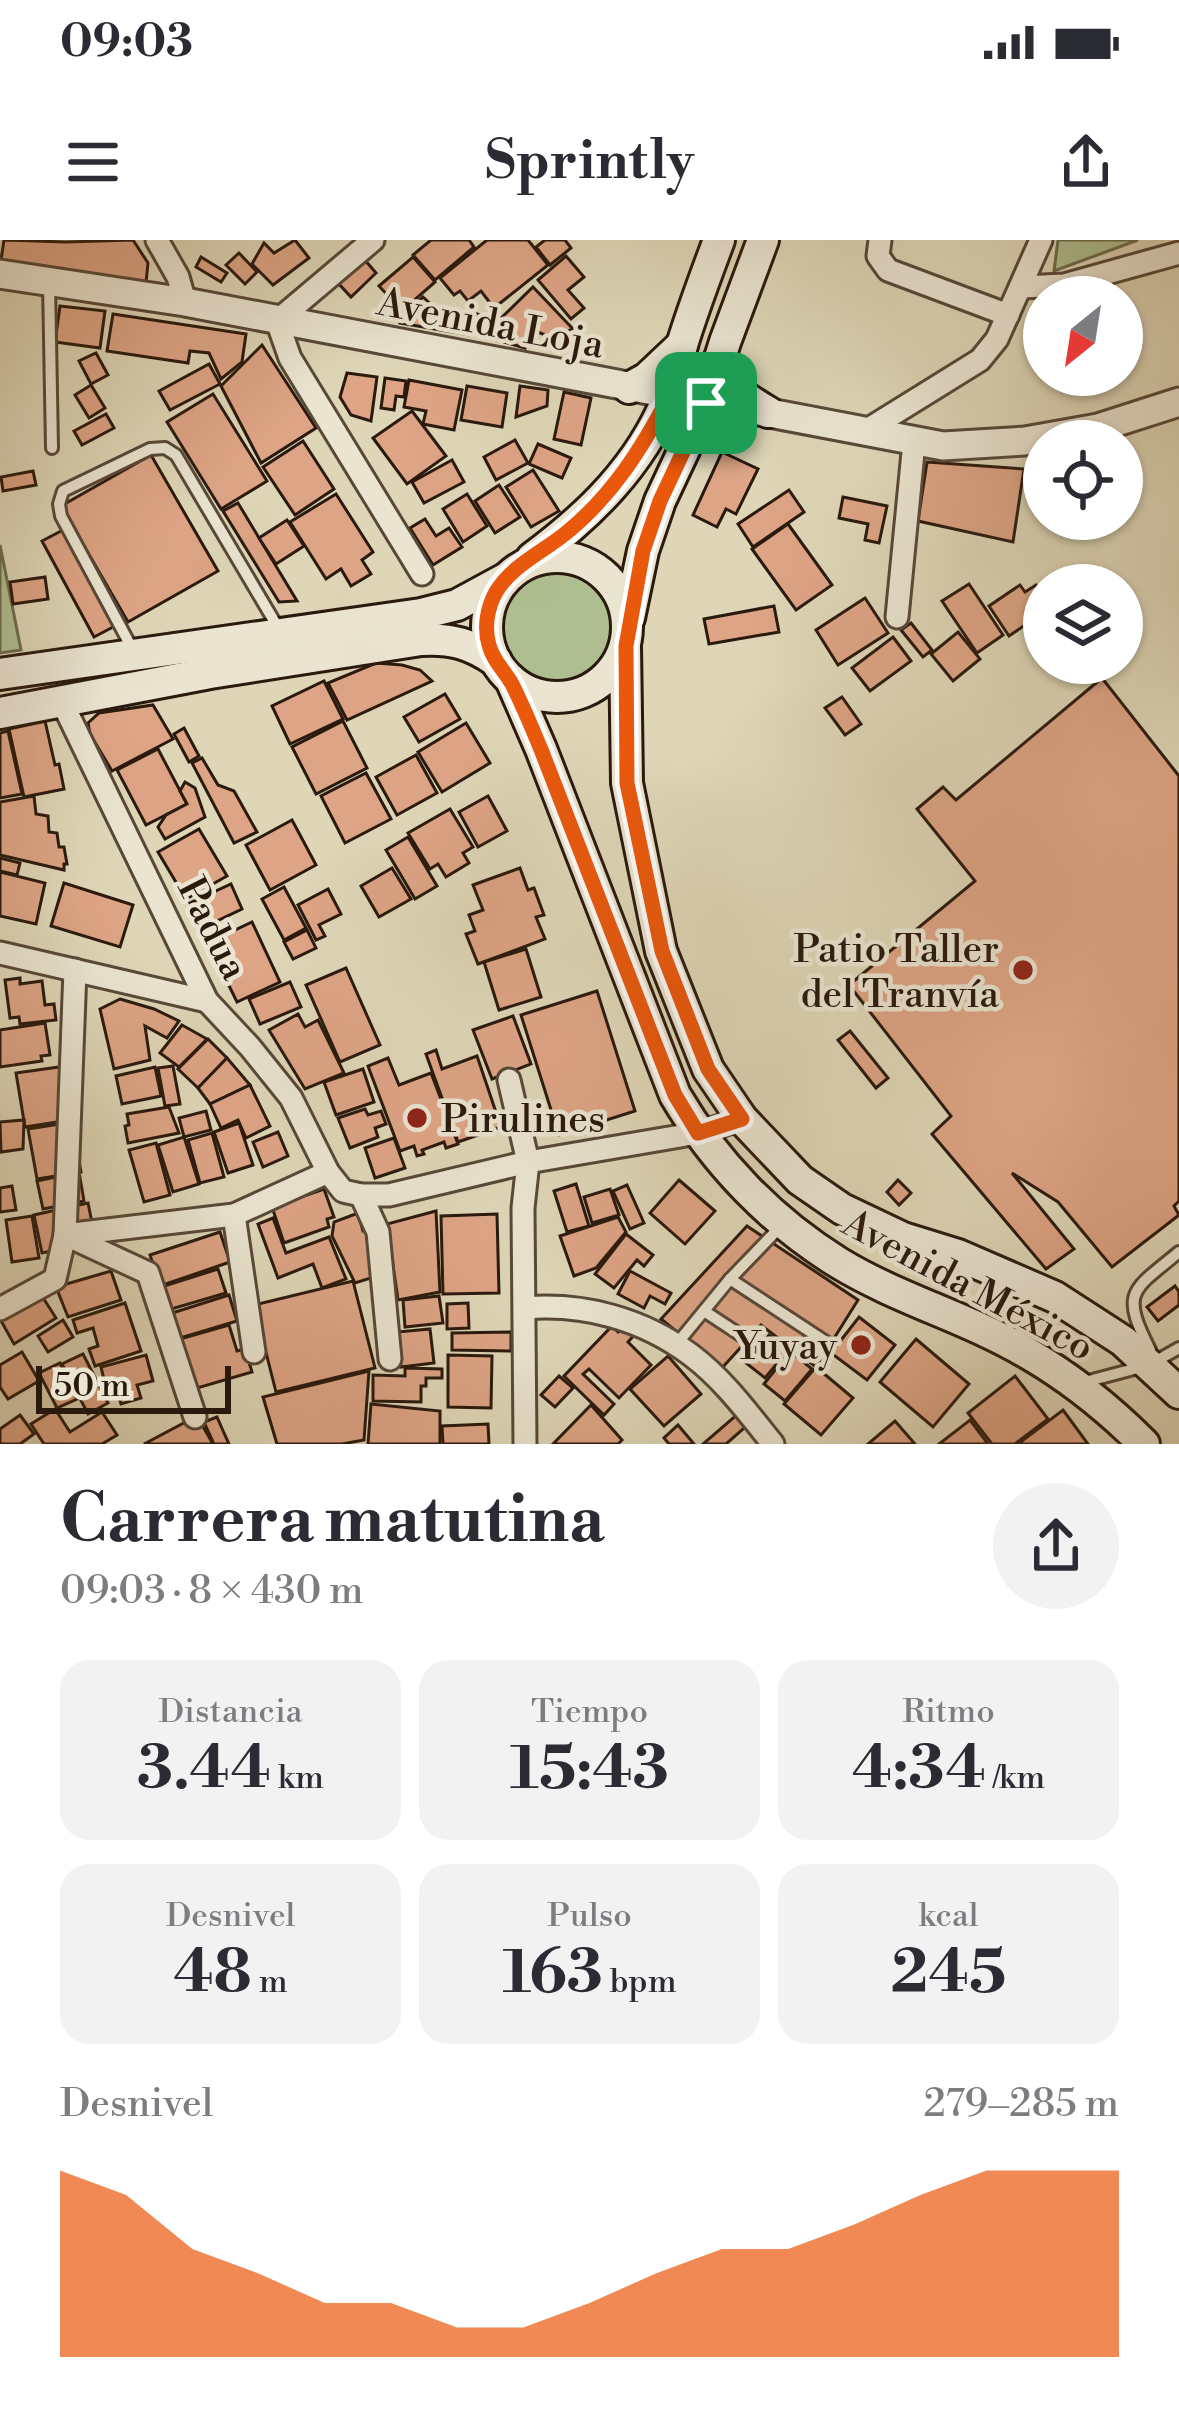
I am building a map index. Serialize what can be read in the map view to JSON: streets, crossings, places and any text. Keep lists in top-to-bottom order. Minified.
{"streets":{"main road":["Avenida México"],"street":["Avenida Loja","Padua"]},"places":["Patio Taller del Tranvía","Pirulines","Yuyay"],"scale_bar":"50 m","north":"bottom left","page":{"status":"09:03","header":"Sprintly","scale":"50 m","heading":["Carrera matutina","09:03 · 8 × 430 m"],"stats":[["Distancia","3.44 km"],["Tiempo","15:43"],["Ritmo","4:34 /km"],["Desnivel","48 m"],["Pulso","163 bpm"],["kcal","245"]],"chart":["Desnivel","279–285 m"]}}
